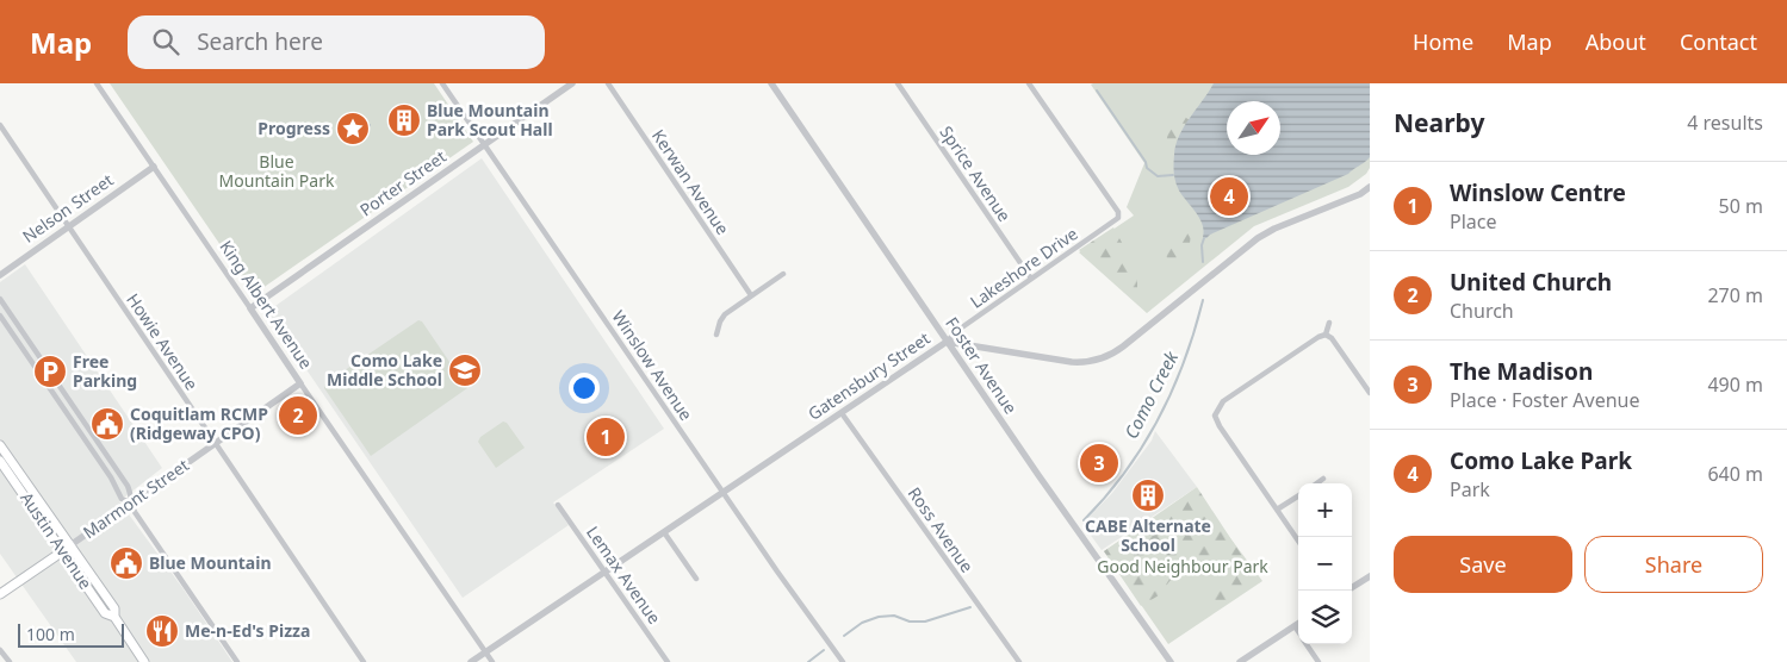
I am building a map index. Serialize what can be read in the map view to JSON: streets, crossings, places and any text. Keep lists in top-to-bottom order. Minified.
{"streets":{"main road":["Marmont Street","Austin Avenue"],"street":["Sprice Avenue","Kerwan Avenue","Porter Street","Nelson Street","Lakeshore Drive","King Albert Avenue","Howie Avenue","Winslow Avenue","Foster Avenue","Gatensbury Street","Ross Avenue","Lemax Avenue"]},"crossings":[["Sprice Avenue","Lakeshore Drive"],["Porter Street","King Albert Avenue"],["Porter Street","Winslow Avenue"],["Nelson Street","King Albert Avenue"],["Nelson Street","Howie Avenue"],["Lakeshore Drive","Foster Avenue"],["Lakeshore Drive","Gatensbury Street"],["King Albert Avenue","Gatensbury Street"],["King Albert Avenue","Marmont Street"],["Howie Avenue","Marmont Street"],["Winslow Avenue","Gatensbury Street"],["Foster Avenue","Gatensbury Street"],["Gatensbury Street","Ross Avenue"],["Gatensbury Street","Lemax Avenue"],["Marmont Street","Austin Avenue"]],"water":["Como Creek"],"parks":["Blue Mountain Park","Good Neighbour Park"],"places":{"building":["Blue Mountain Park Scout Hall","CABE Alternate School"],"place":["Progress"],"school or university":["Como Lake Middle School"],"parking":["Free Parking"],"public building":["Coquitlam RCMP (Ridgeway CPO)","Blue Mountain"],"restaurant":["Me-n-Ed's Pizza"]},"scale_bar":"100 m","north":"top right","page":{"header":"Map","search":"Search here","nav":["Home","Map","About","Contact"],"heading":["Nearby","4 results"],"list":[{"mark":"1","name":"Winslow Centre","note":"Place","value":"50 m"},{"mark":"2","name":"United Church","note":"Church","value":"270 m"},{"mark":"3","name":"The Madison","note":"Place · Foster Avenue","value":"490 m"},{"mark":"4","name":"Como Lake Park","note":"Park","value":"640 m"}],"pins":["4","2","1","3"],"map_buttons":["+","−"],"buttons":["Save","Share"],"scale":"100 m"}}
